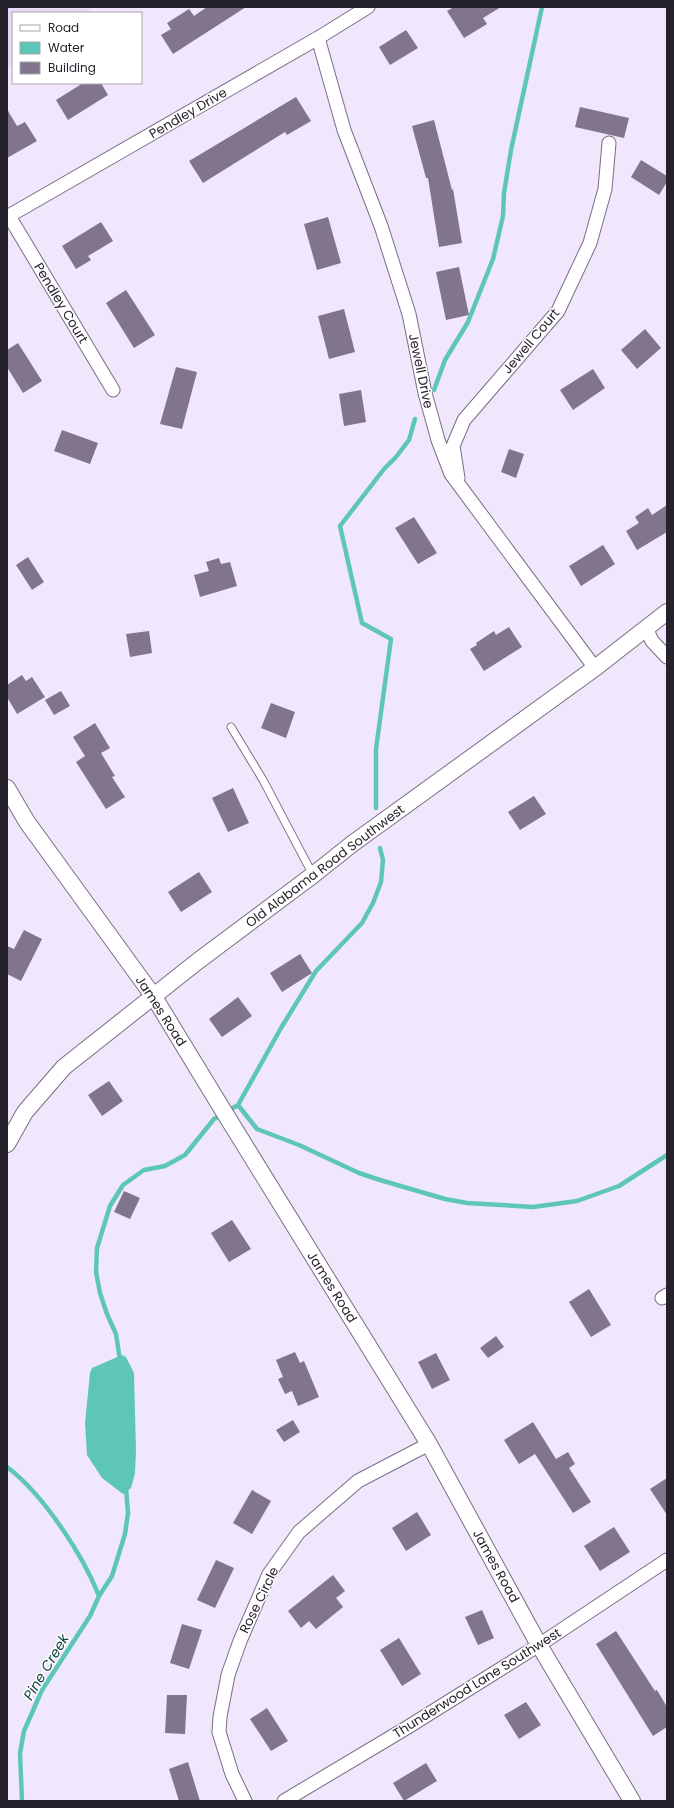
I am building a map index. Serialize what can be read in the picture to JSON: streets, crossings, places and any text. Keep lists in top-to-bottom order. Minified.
{"streets":{"street":["Pendley Drive","Pendley Court","Jewell Court","Jewell Drive","Old Alabama Road Southwest","James Road","Rose Circle","Thunderwood Lane Southwest"]},"crossings":[["Pendley Drive","Pendley Court"],["Pendley Drive","Jewell Drive"],["Jewell Court","Jewell Drive"],["Jewell Drive","Old Alabama Road Southwest"],["Old Alabama Road Southwest","James Road"],["James Road","Rose Circle"],["James Road","Thunderwood Lane Southwest"]],"water":["Pine Creek"],"legend":["Road","Water","Building"]}
